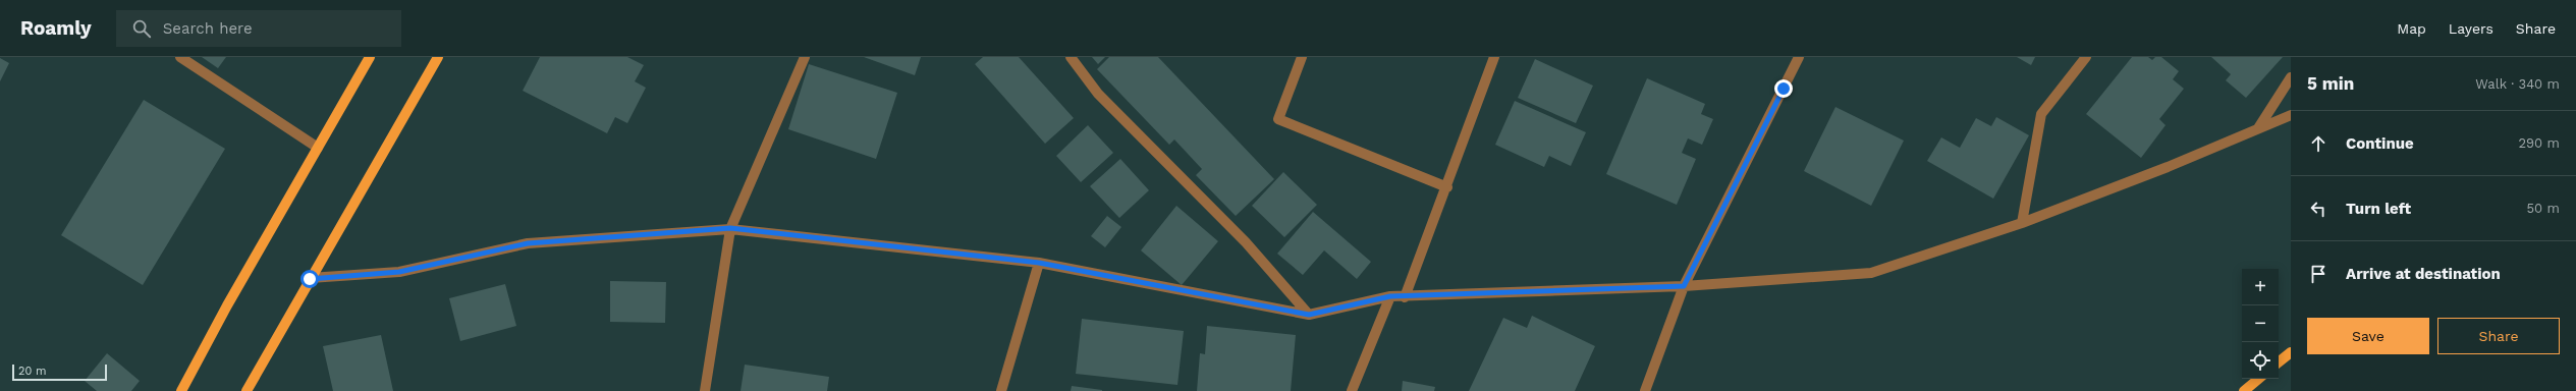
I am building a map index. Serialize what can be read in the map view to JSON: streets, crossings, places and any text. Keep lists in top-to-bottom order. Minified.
{"scale_bar":"20 m","page":{"header":"Roamly","search":"Search here","nav":["Map","Layers","Share"],"heading":["5 min","Walk · 340 m"],"list":[["Continue","290 m"],["Turn left","50 m"],"Arrive at destination"],"map_buttons":["+","−"],"buttons":["Save","Share"],"scale":"20 m"}}
